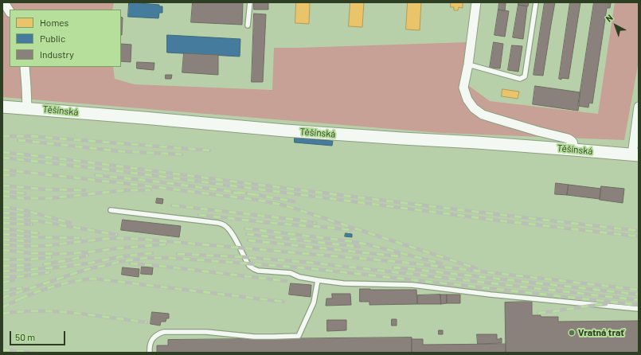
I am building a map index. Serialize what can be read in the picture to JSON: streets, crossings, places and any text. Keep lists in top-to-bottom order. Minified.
{"streets":{"main road":["Těšínská"]},"places":["Vratná trať"],"legend":["Homes","Public","Industry"],"scale_bar":"50 m","north":"top left"}
